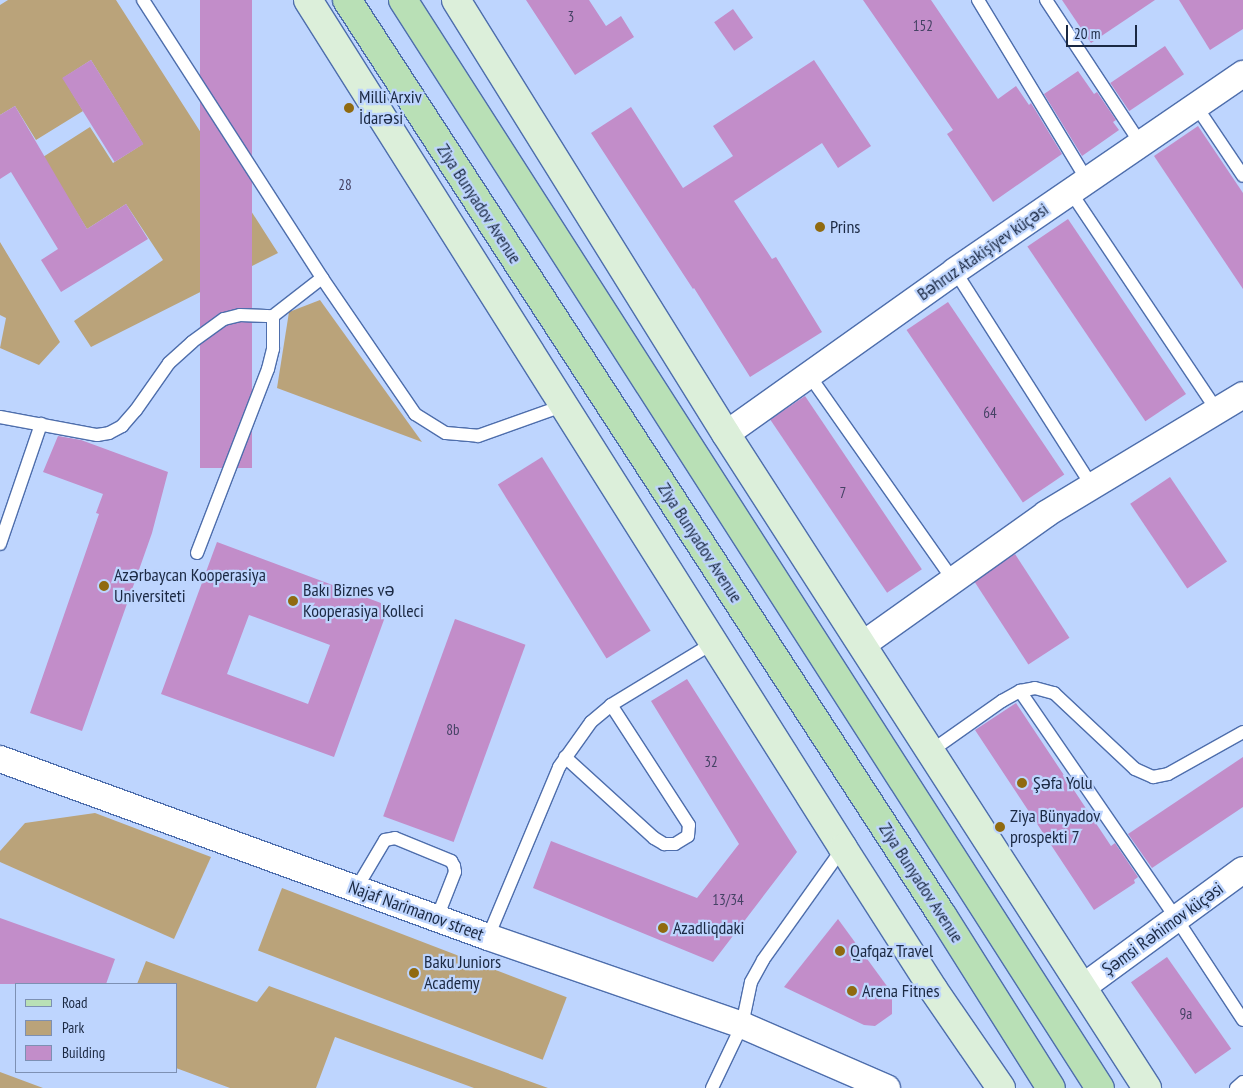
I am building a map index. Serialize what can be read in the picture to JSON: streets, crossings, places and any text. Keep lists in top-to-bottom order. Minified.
{"streets":{"main road":["Ziya Bunyadov Avenue"],"street":["Bəhruz Atakişiyev küçəsi","Najaf Narimanov street","Şəmsi Rəhimov küçəsi"]},"places":["Milli Arxiv İdarəsi","Prins","Azərbaycan Kooperasiya Universiteti","Bakı Biznes və Kooperasiya Kolleci","Şəfa Yolu","Ziya Bünyadov prospekti 7","Azadliqdaki","Qafqaz Travel","Baku Juniors Academy","Arena Fitnes"],"house_numbers":["3","152","28","64","7","8b","32","13/34","9а"],"legend":["Road","Park","Building"],"scale_bar":"20 m"}
